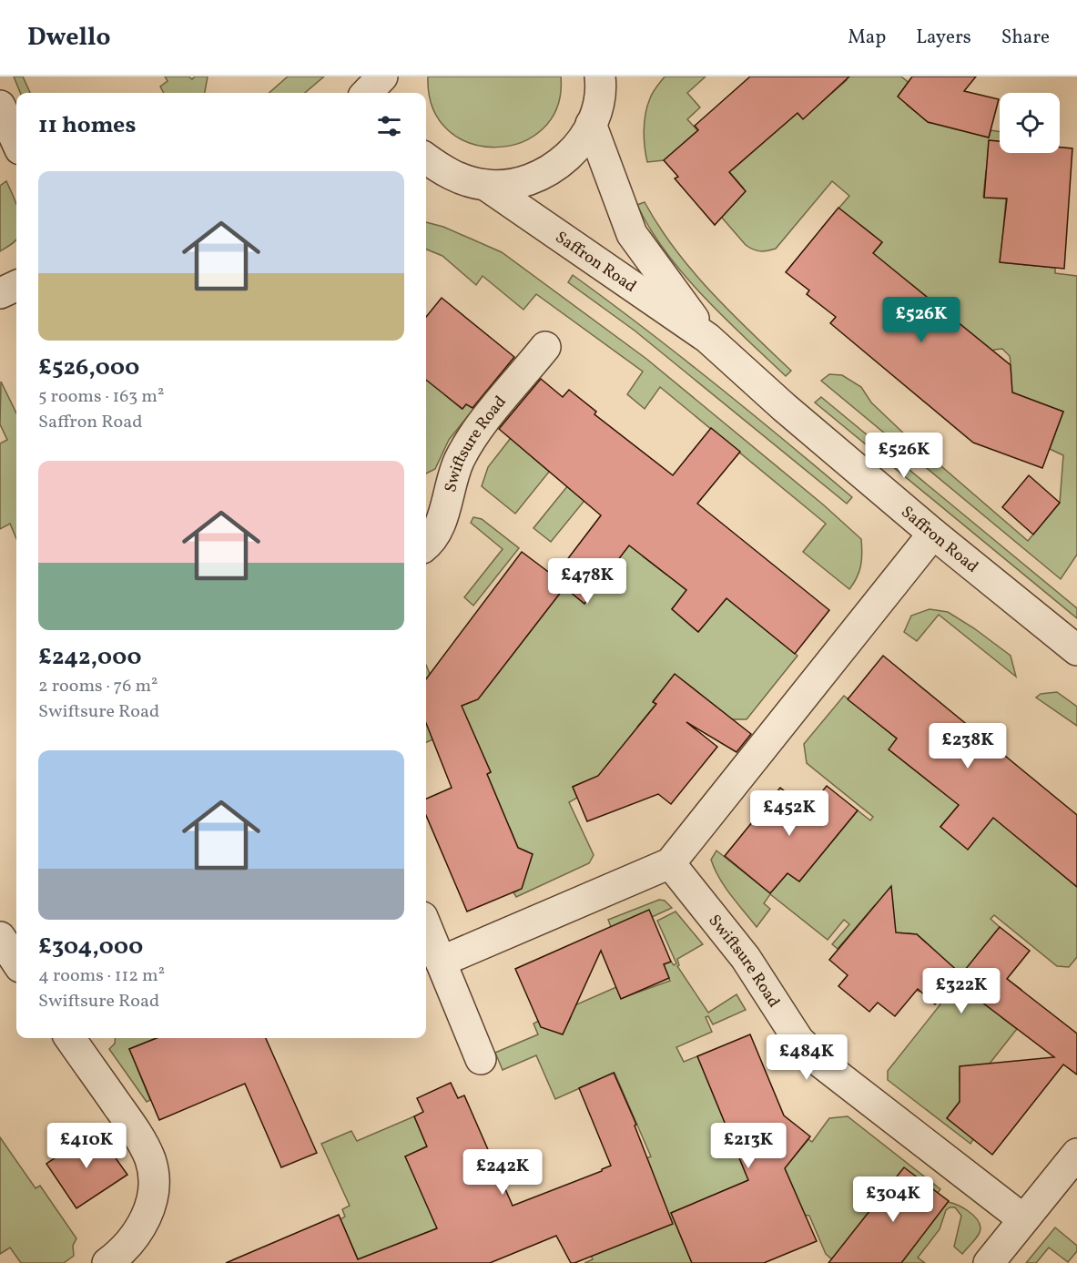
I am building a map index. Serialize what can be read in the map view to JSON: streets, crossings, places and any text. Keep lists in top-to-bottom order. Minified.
{"streets":{"street":["Saffron Road","Swiftsure Road"]},"page":{"header":"Dwello","nav":["Map","Layers","Share"],"heading":"11 homes","list":[{"name":"£526,000","note":"5 rooms · 163 m² · Saffron Road"},{"name":"£242,000","note":"2 rooms · 76 m² · Swiftsure Road"},{"name":"£304,000","note":"4 rooms · 112 m² · Swiftsure Road"}],"price":["£526K","£526K","£478K","£238K","£452K","£322K","£484K","£410K","£213K","£242K","£304K"]}}
